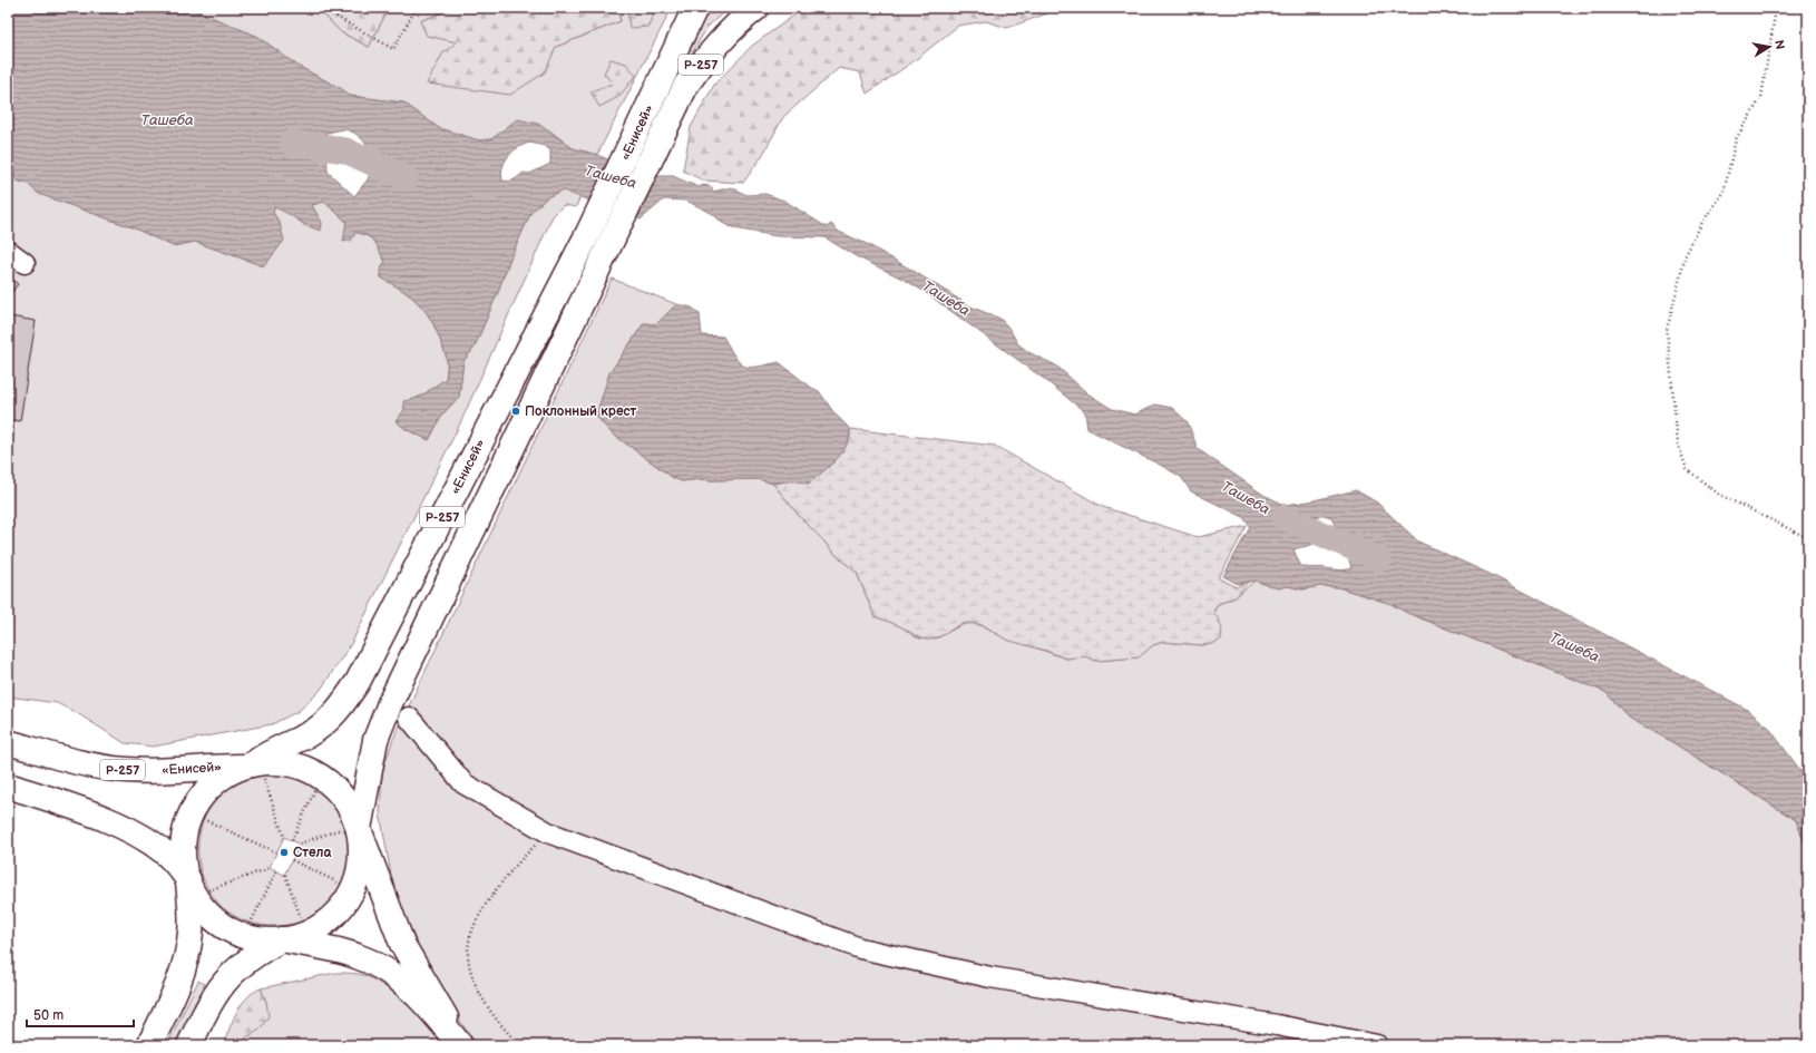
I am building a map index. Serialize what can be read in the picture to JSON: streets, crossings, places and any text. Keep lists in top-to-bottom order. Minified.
{"streets":{"main road":["Р-257","«Енисей»"]},"water":["Ташеба"],"places":["Поклонный крест","Стела"],"scale_bar":"50 m","north":"right"}
